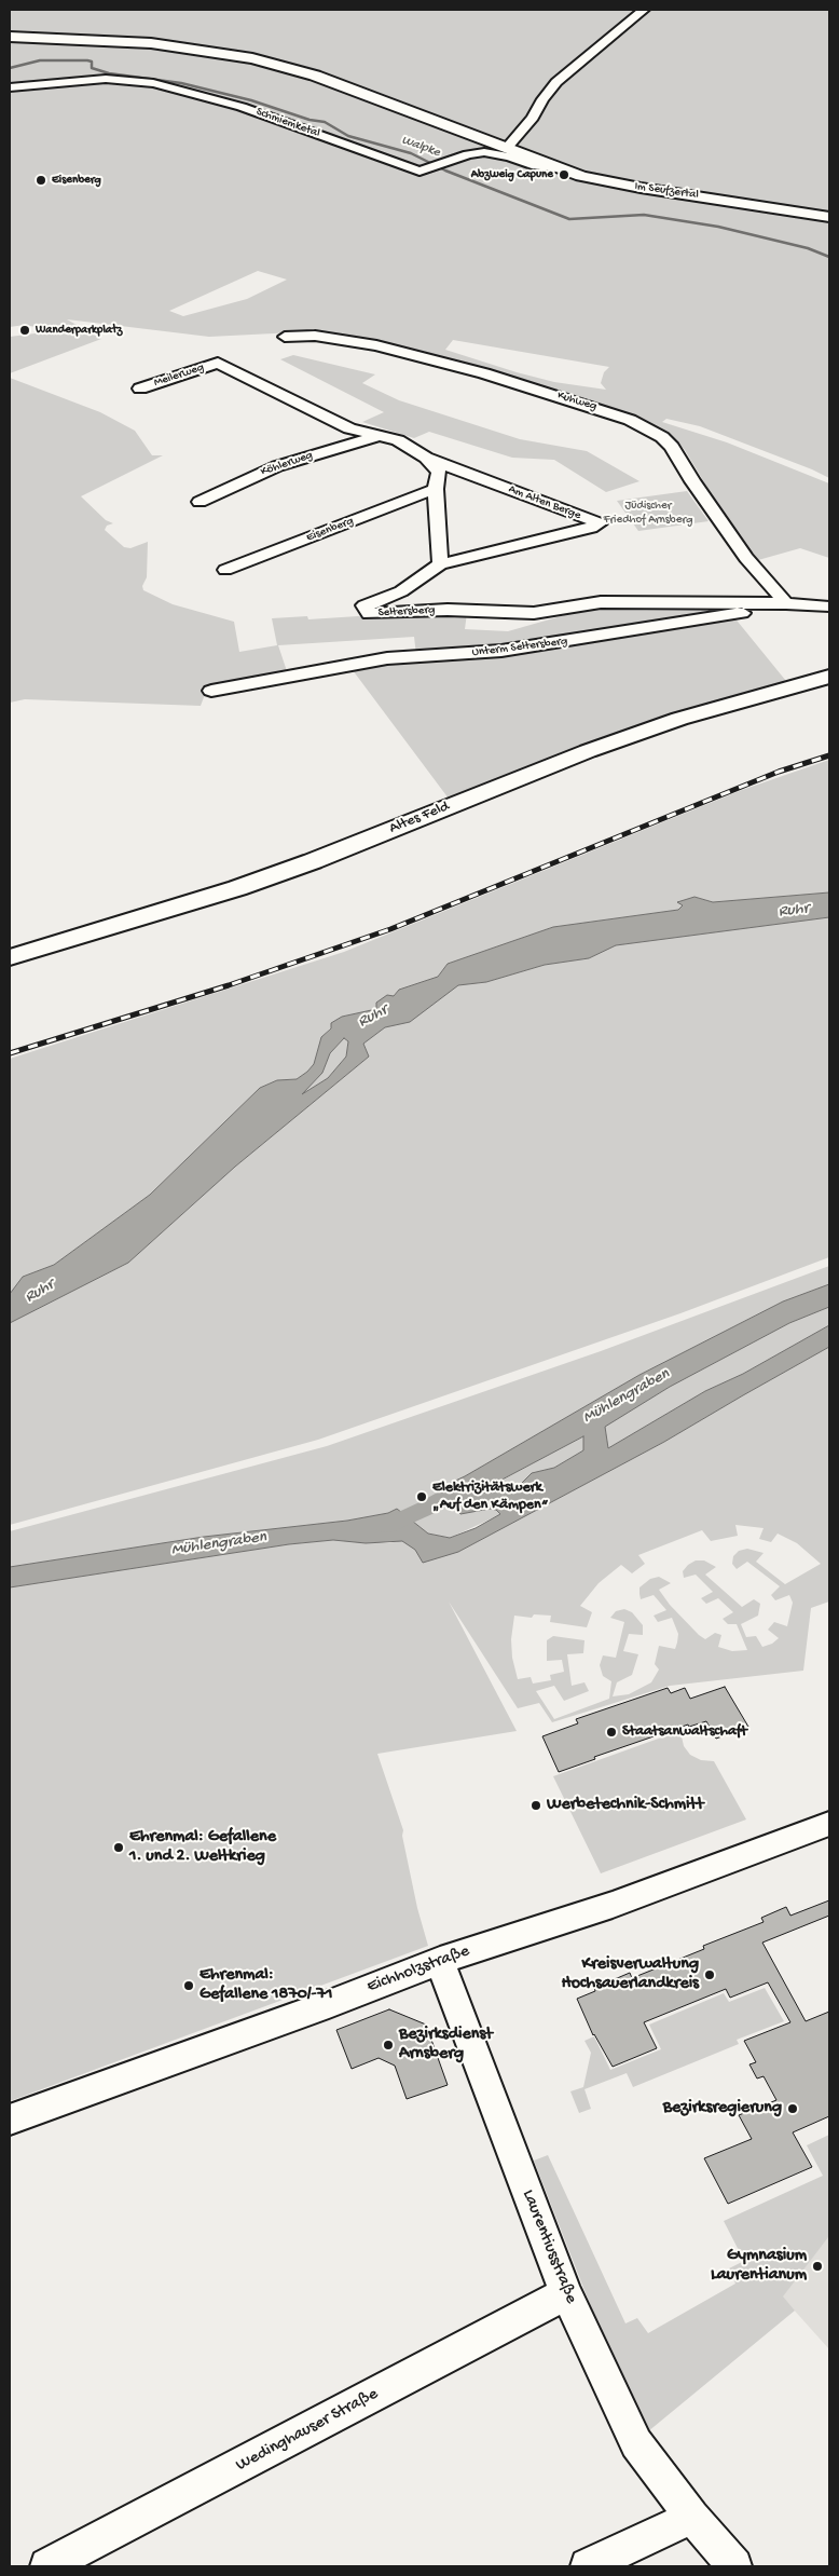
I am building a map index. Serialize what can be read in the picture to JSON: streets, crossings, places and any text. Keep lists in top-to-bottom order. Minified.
{"streets":{"main road":["Im Seufzertal","Altes Feld"],"street":["Schmiemketal","Meilerweg","Kuhweg","Köhlerweg","Am Alten Berge","Eisenberg","Seltersberg","Unterm Seltersberg","Eichholzstraße","Laurentiusstraße","Wedinghauser Straße"]},"crossings":[["Schmiemketal","Im Seufzertal"],["Meilerweg","Köhlerweg"],["Kuhweg","Seltersberg"],["Am Alten Berge","Seltersberg"],["Eichholzstraße","Laurentiusstraße"],["Laurentiusstraße","Wedinghauser Straße"]],"water":["Walpke","Ruhr","Mühlengraben"],"parks":["Jüdischer Friedhof Arnsberg"],"places":["Abzweig Capune","Eisenberg","Wanderparkplatz","Elektrizitätswerk „Auf den Kämpen“","Staatsanwaltschaft","Werbetechnik-Schmitt","Ehrenmal: Gefallene 1. und 2. Weltkrieg","Kreisverwaltung Hochsauerlandkreis","Ehrenmal: Gefallene 1870/-71","Bezirksdienst Arnsberg","Bezirksregierung","Gymnasium Laurentianum"]}
